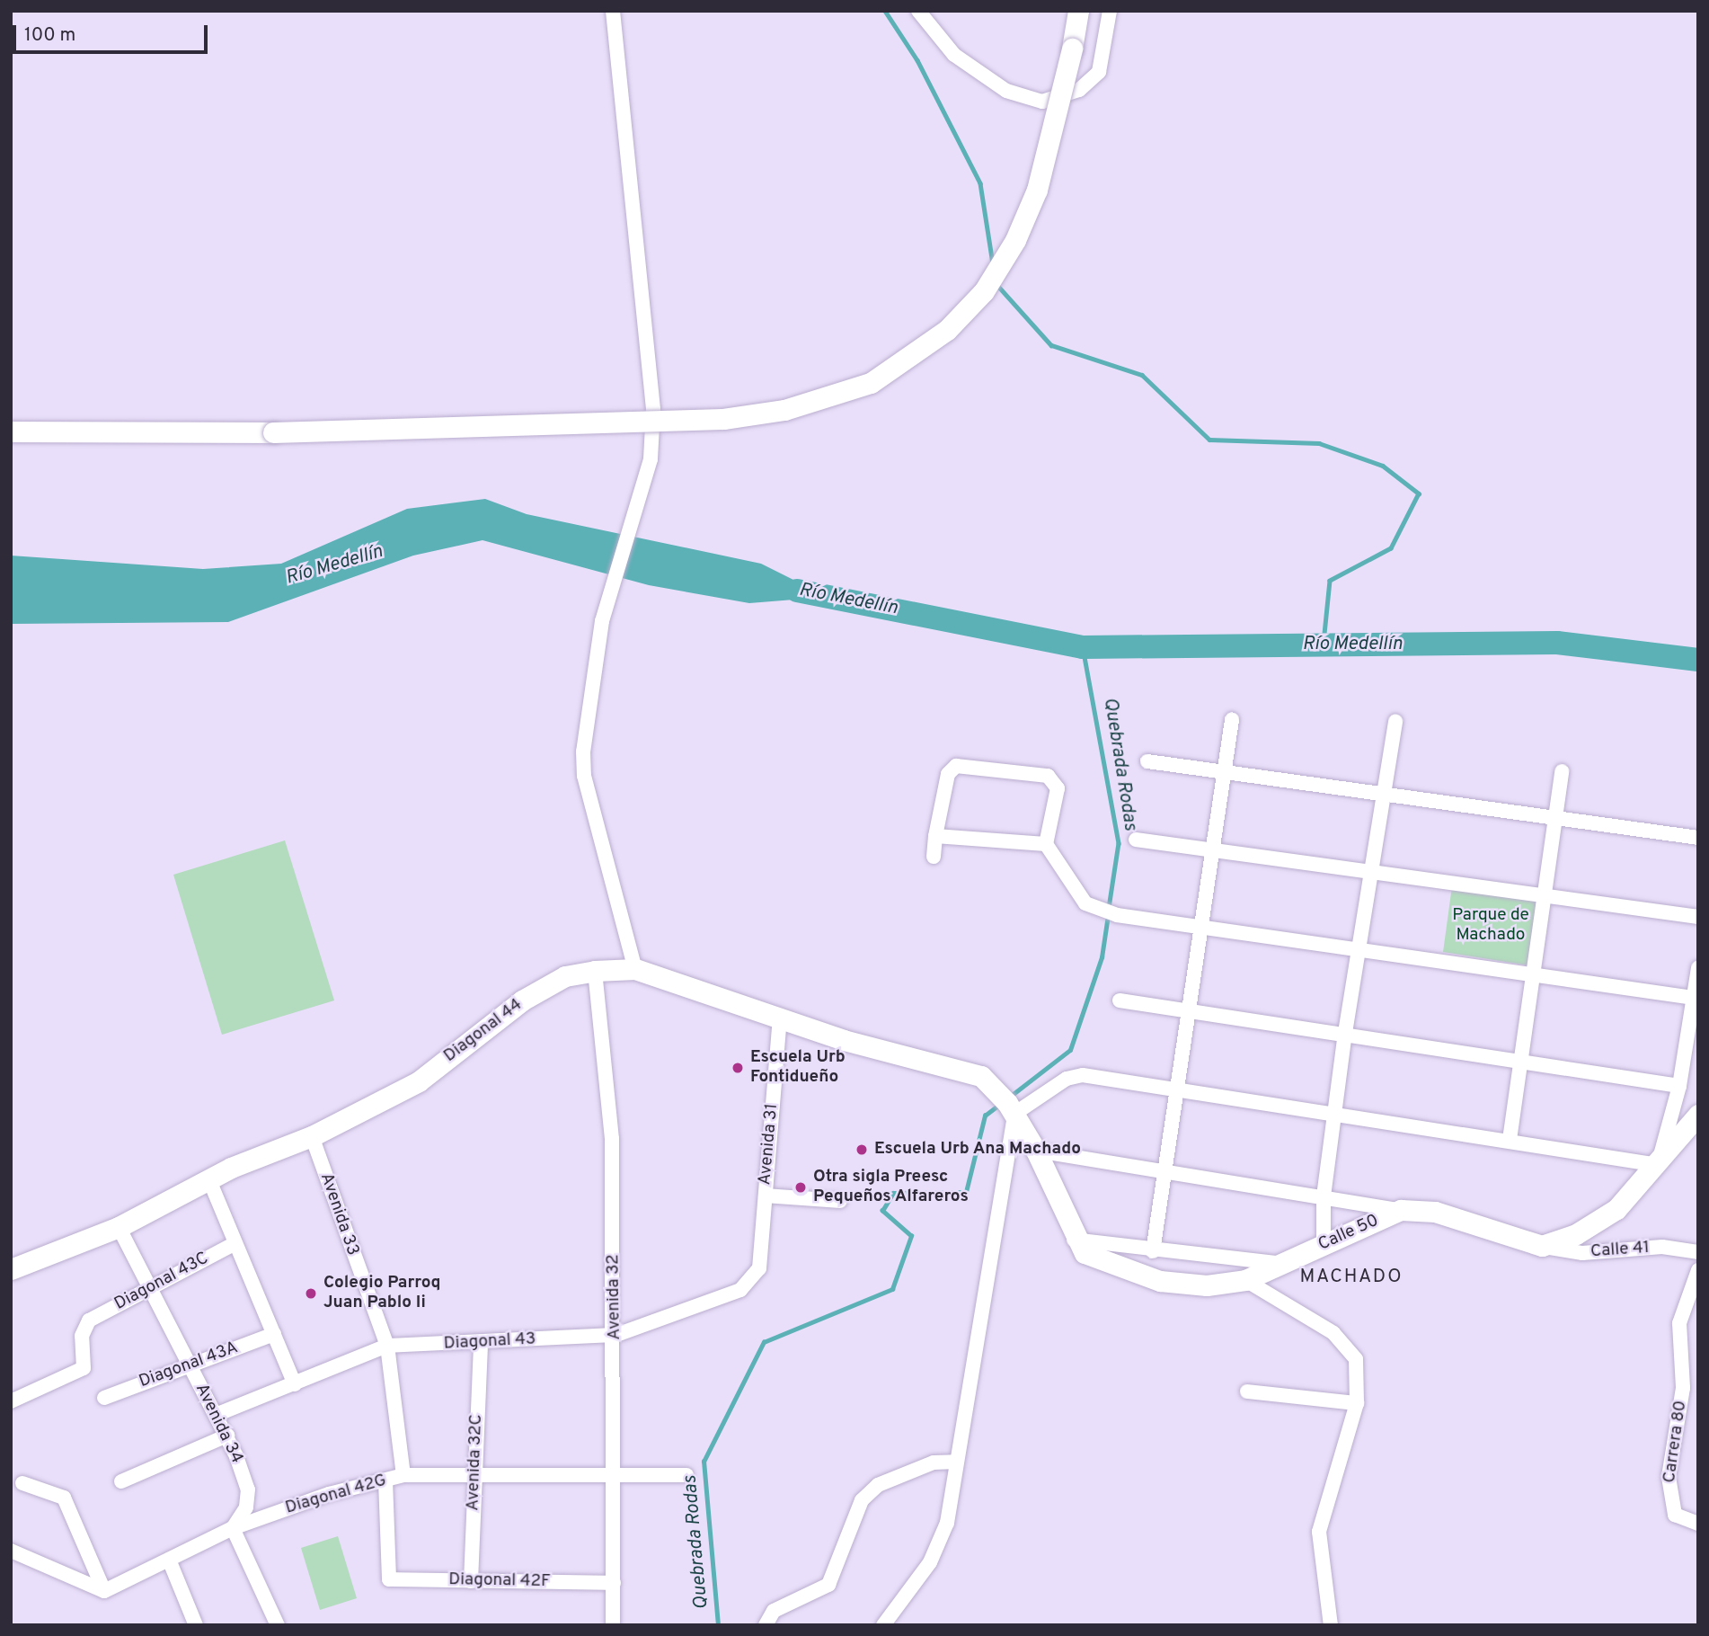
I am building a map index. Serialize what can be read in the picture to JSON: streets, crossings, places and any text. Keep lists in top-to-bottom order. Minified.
{"streets":{"main road":["Diagonal 44","Calle 50"],"street":["Avenida 31","Avenida 33","Calle 41","Diagonal 43C","Avenida 32","Diagonal 43","Diagonal 43A","Avenida 34","Carrera 80","Avenida 32C","Diagonal 42G","Diagonal 42F"]},"crossings":[["Diagonal 44","Avenida 31"],["Diagonal 44","Avenida 33"],["Diagonal 44","Calle 50"],["Diagonal 44","Avenida 32"],["Diagonal 44","Avenida 34"],["Avenida 31","Diagonal 43"],["Avenida 33","Diagonal 43"],["Avenida 33","Diagonal 42G"],["Calle 50","Calle 41"],["Diagonal 43C","Avenida 34"],["Avenida 32","Diagonal 43"],["Avenida 32","Diagonal 42G"],["Avenida 32","Diagonal 42F"],["Diagonal 43","Avenida 34"],["Diagonal 43","Avenida 32C"],["Diagonal 43A","Avenida 34"],["Avenida 34","Diagonal 42G"],["Avenida 32C","Diagonal 42G"],["Avenida 32C","Diagonal 42F"],["Diagonal 42G","Diagonal 42F"]],"districts":["MACHADO"],"water":["Río Medellín","Quebrada Rodas"],"parks":["Parque de Machado"],"places":["Escuela Urb Fontidueño","Escuela Urb Ana Machado","Otra sigla Preesc Pequeños Alfareros","Colegio Parroq Juan Pablo Ii"],"scale_bar":"100 m"}
